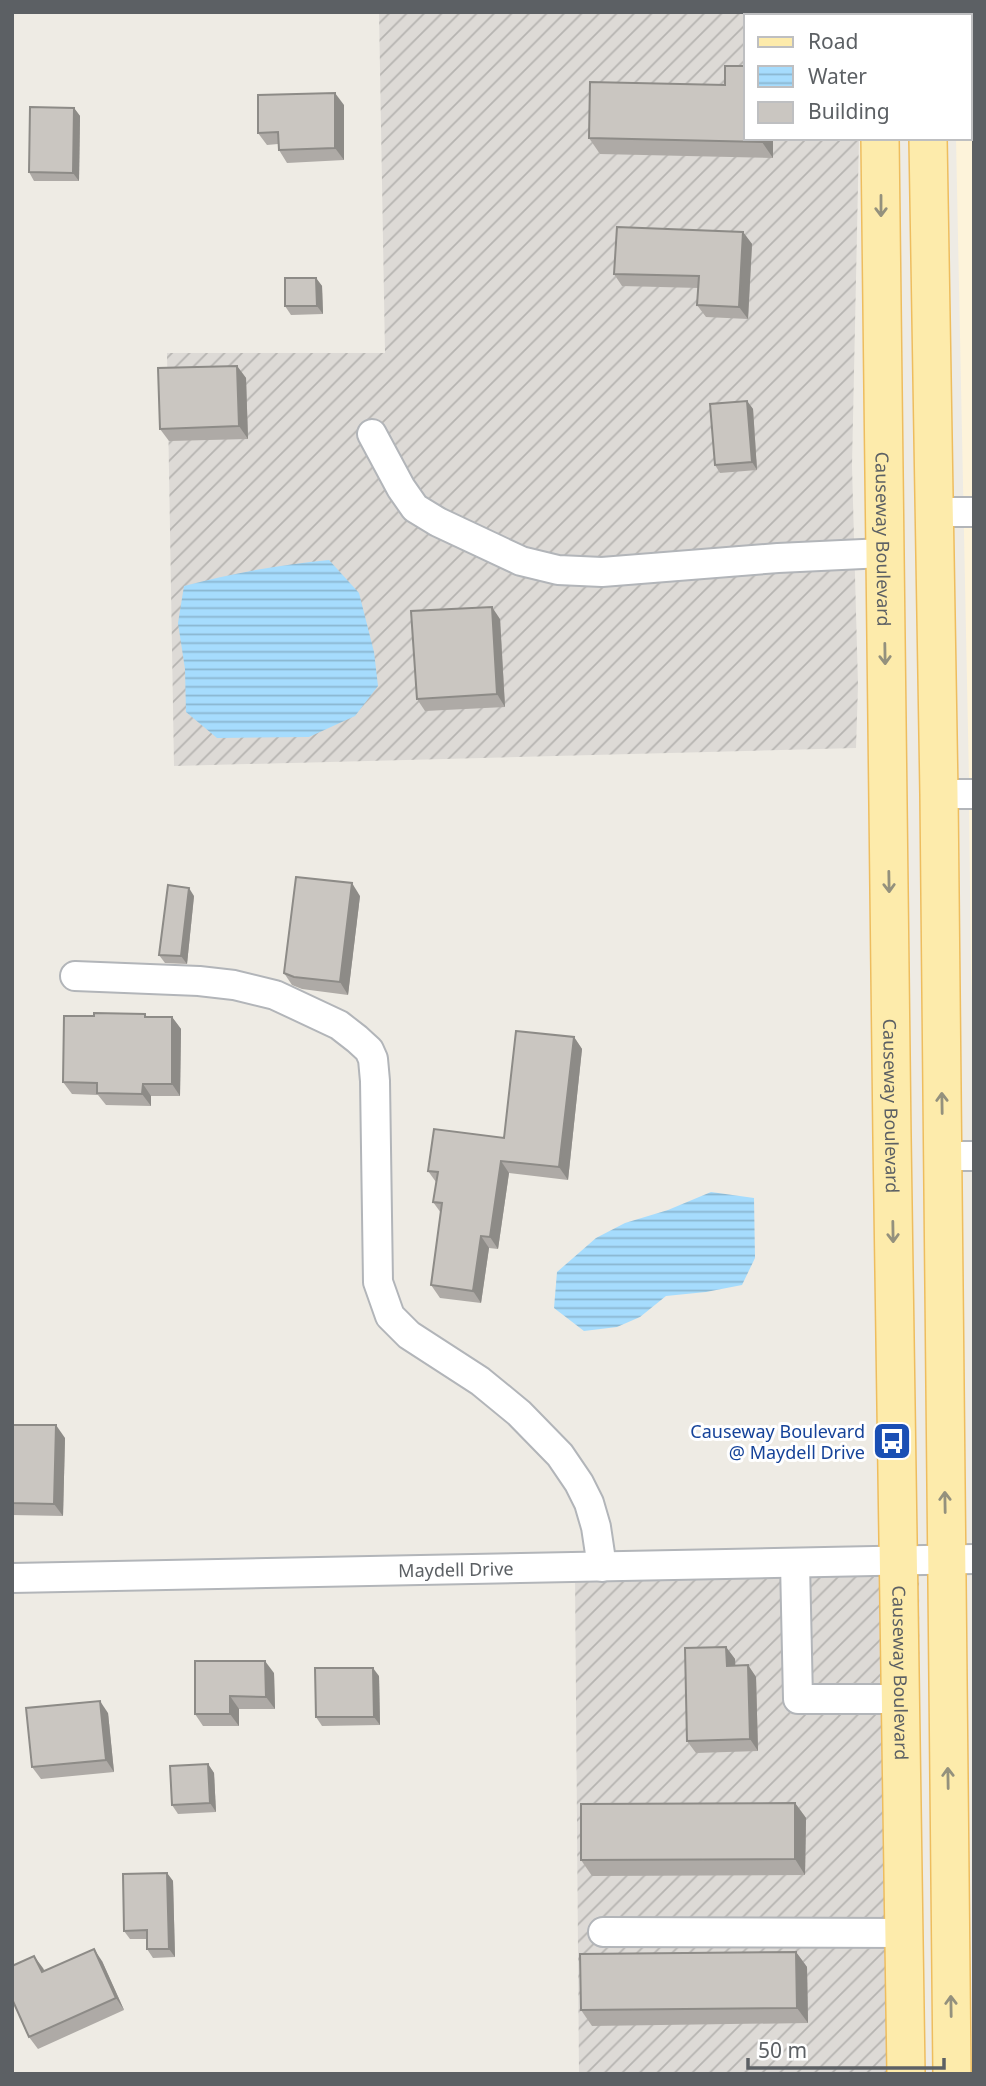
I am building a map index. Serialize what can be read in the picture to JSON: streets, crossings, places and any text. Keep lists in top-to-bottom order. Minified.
{"streets":{"main road":["Causeway Boulevard"],"street":["Maydell Drive"]},"crossings":[["Causeway Boulevard","Maydell Drive"]],"places":{"bus stop":["Causeway Boulevard @ Maydell Drive"]},"legend":["Road","Water","Building"],"scale_bar":"50 m"}
